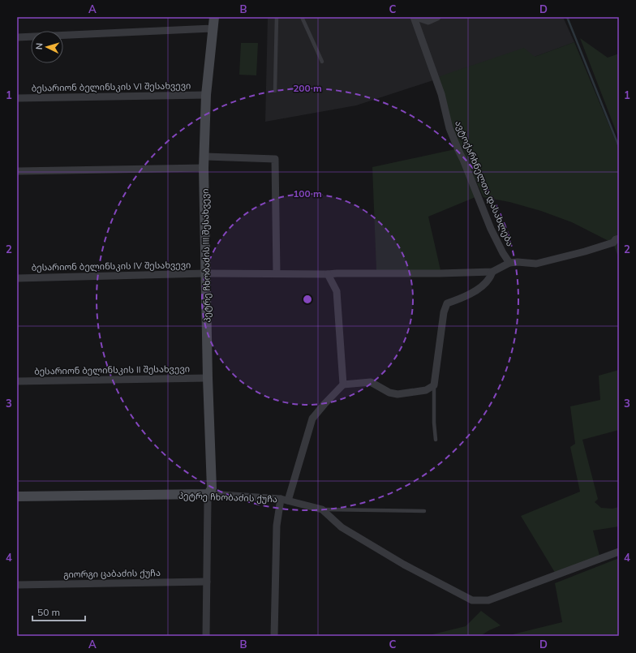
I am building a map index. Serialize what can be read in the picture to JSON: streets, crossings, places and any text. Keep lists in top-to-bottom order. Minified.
{"streets":{"street":["ბესარიონ ბელინსკის VI შესახვევი","ავტოქარხნელთა დასახლება","პეტრე ჩხობაძის III შესახვევი","ბესარიონ ბელინსკის IV შესახვევი","ბესარიონ ბელინსკის II შესახვევი","პეტრე ჩხობაძის ქუჩა","გიორგი ცაბაძის ქუჩა"]},"crossings":[["ბესარიონ ბელინსკის VI შესახვევი","პეტრე ჩხობაძის III შესახვევი"],["პეტრე ჩხობაძის III შესახვევი","ბესარიონ ბელინსკის IV შესახვევი"],["პეტრე ჩხობაძის III შესახვევი","ბესარიონ ბელინსკის II შესახვევი"],["პეტრე ჩხობაძის III შესახვევი","პეტრე ჩხობაძის ქუჩა"]],"scale_bar":"50 m","north":"left","grid":{"columns":["A","B","C","D"],"rows":["1","2","3","4"]},"rings":["200 m","100 m"]}
